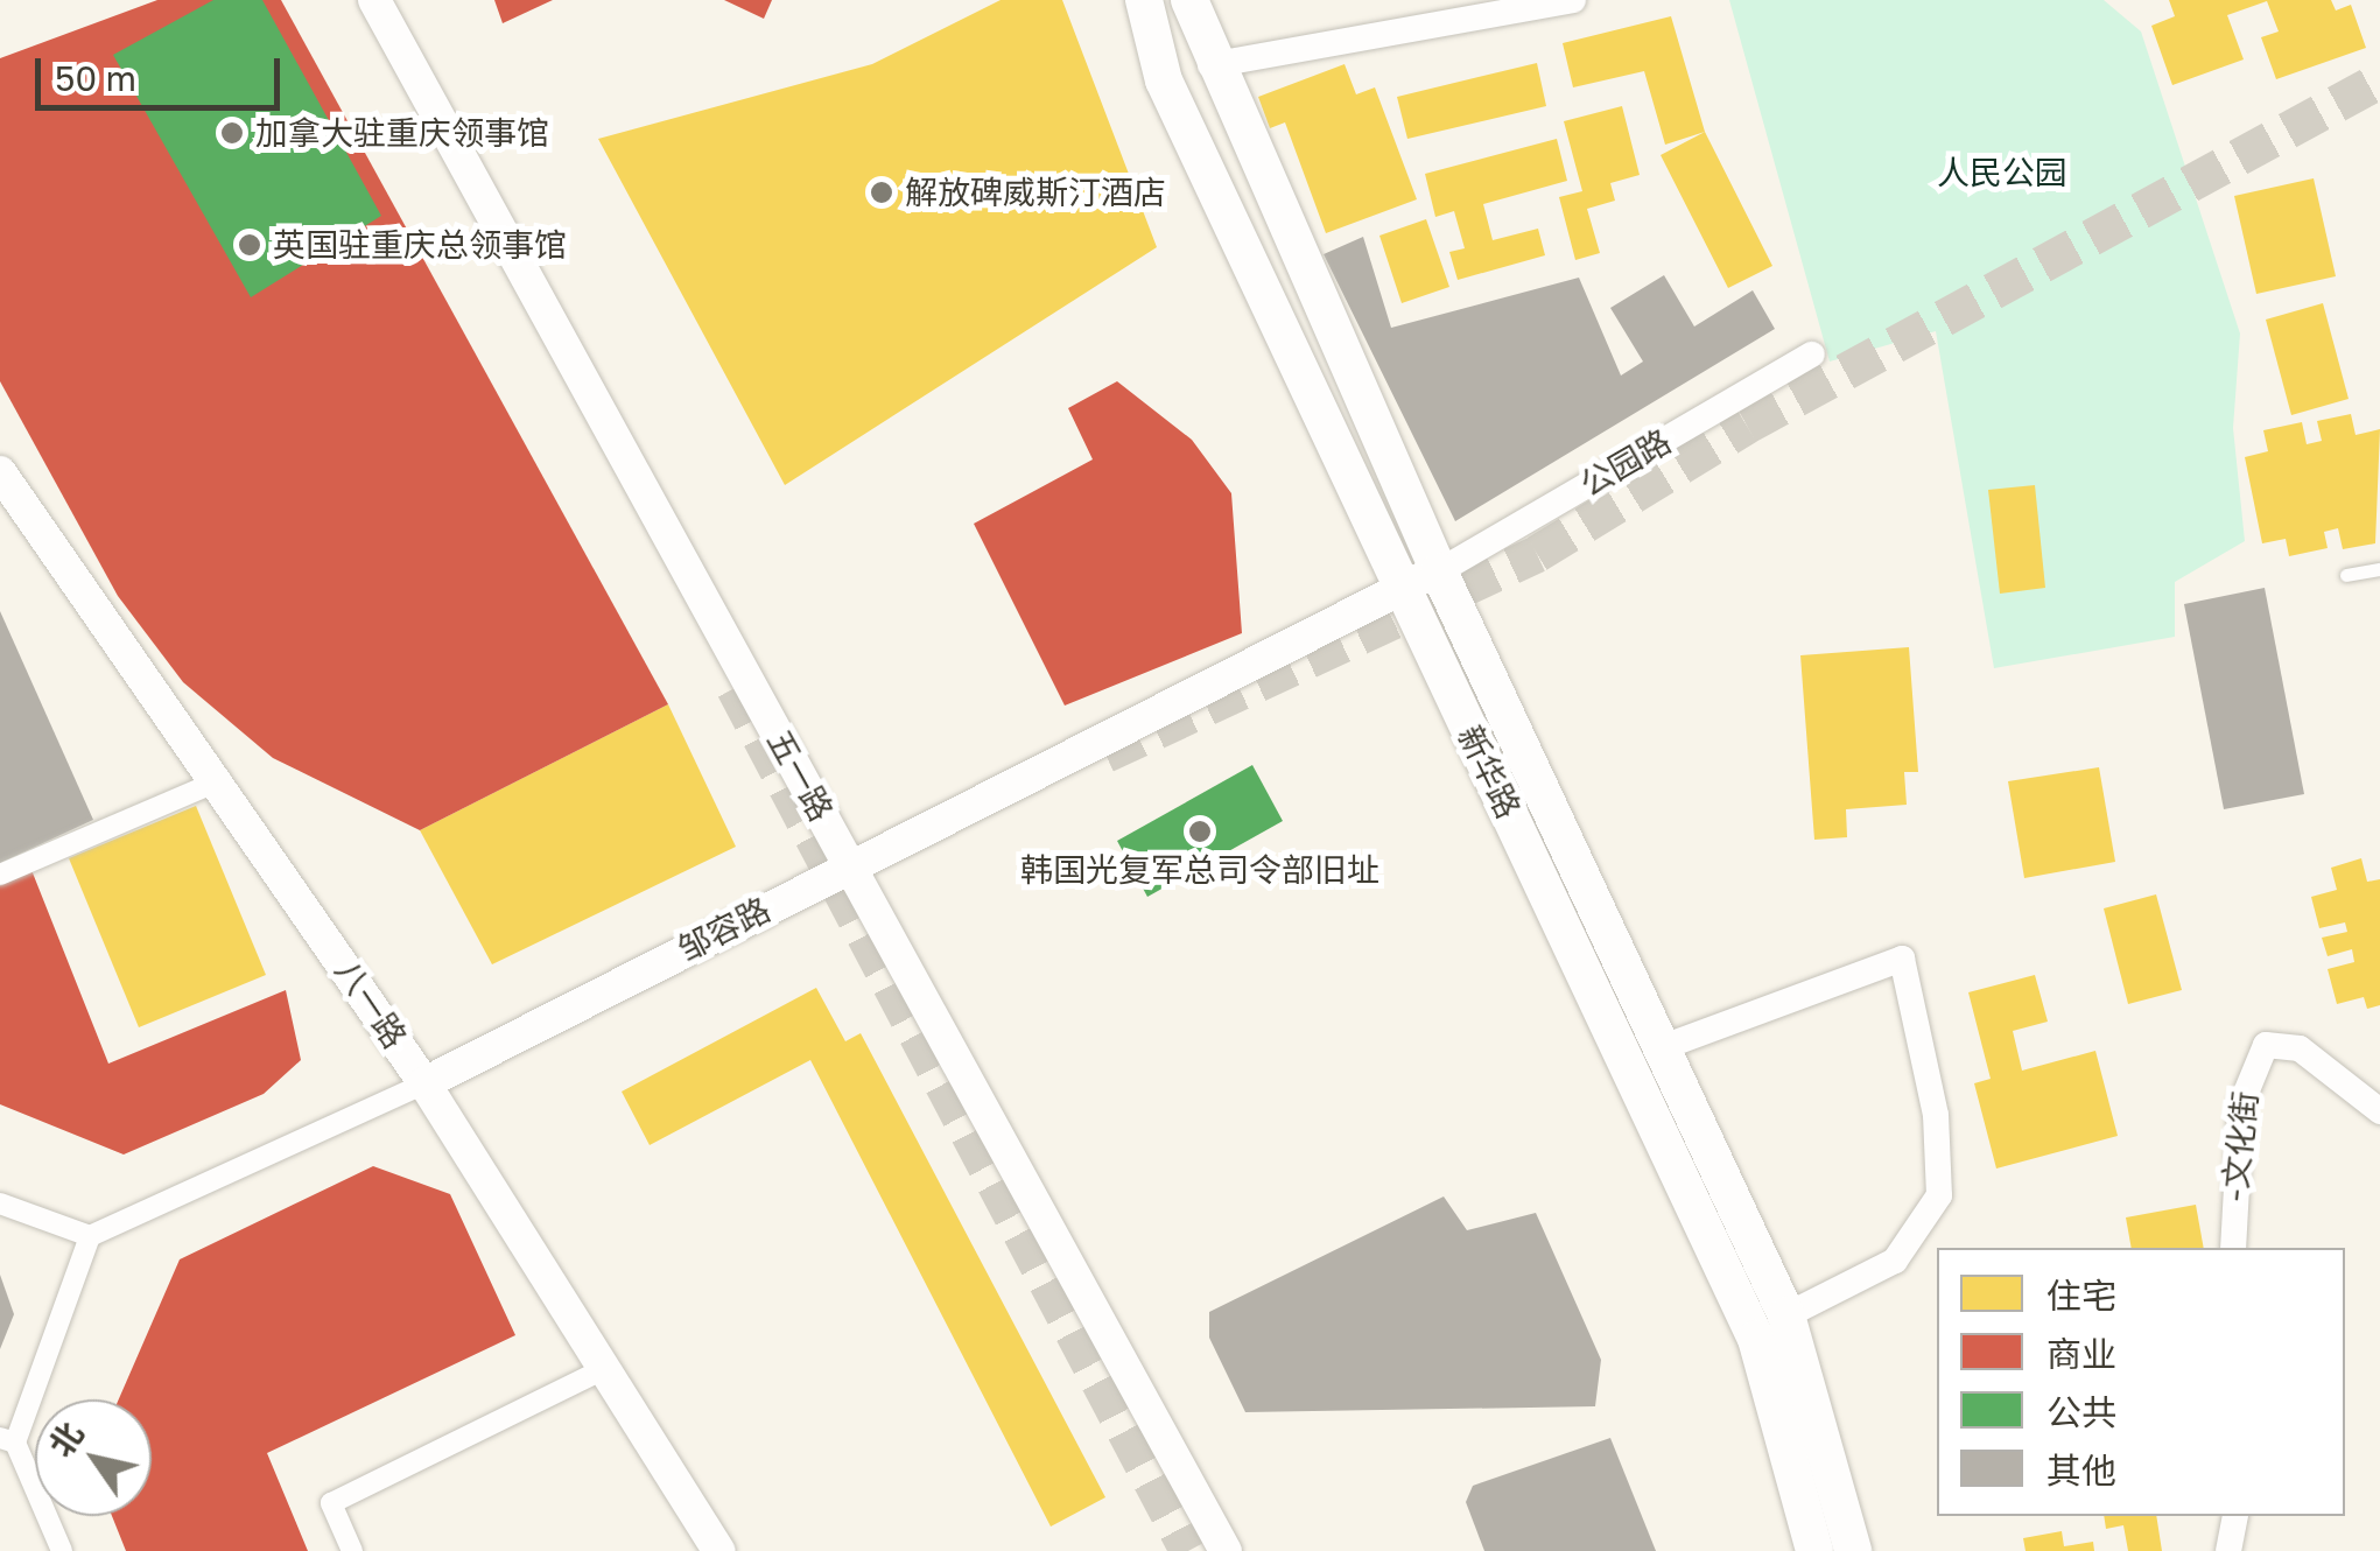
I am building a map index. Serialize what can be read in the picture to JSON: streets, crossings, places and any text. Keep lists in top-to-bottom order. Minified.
{"streets":{"main road":["新华路"],"street":["公园路","五一路","邹容路","八一路","-文化街"]},"crossings":[["公园路","新华路"],["公园路","邹容路"],["新华路","邹容路"],["五一路","邹容路"],["邹容路","八一路"]],"parks":["人民公园"],"places":["加拿大驻重庆领事馆","解放碑威斯汀酒店","英国驻重庆总领事馆","韩国光复军总司令部旧址"],"legend":["住宅","商业","公共","其他"],"scale_bar":"50 m","north":"top left"}
